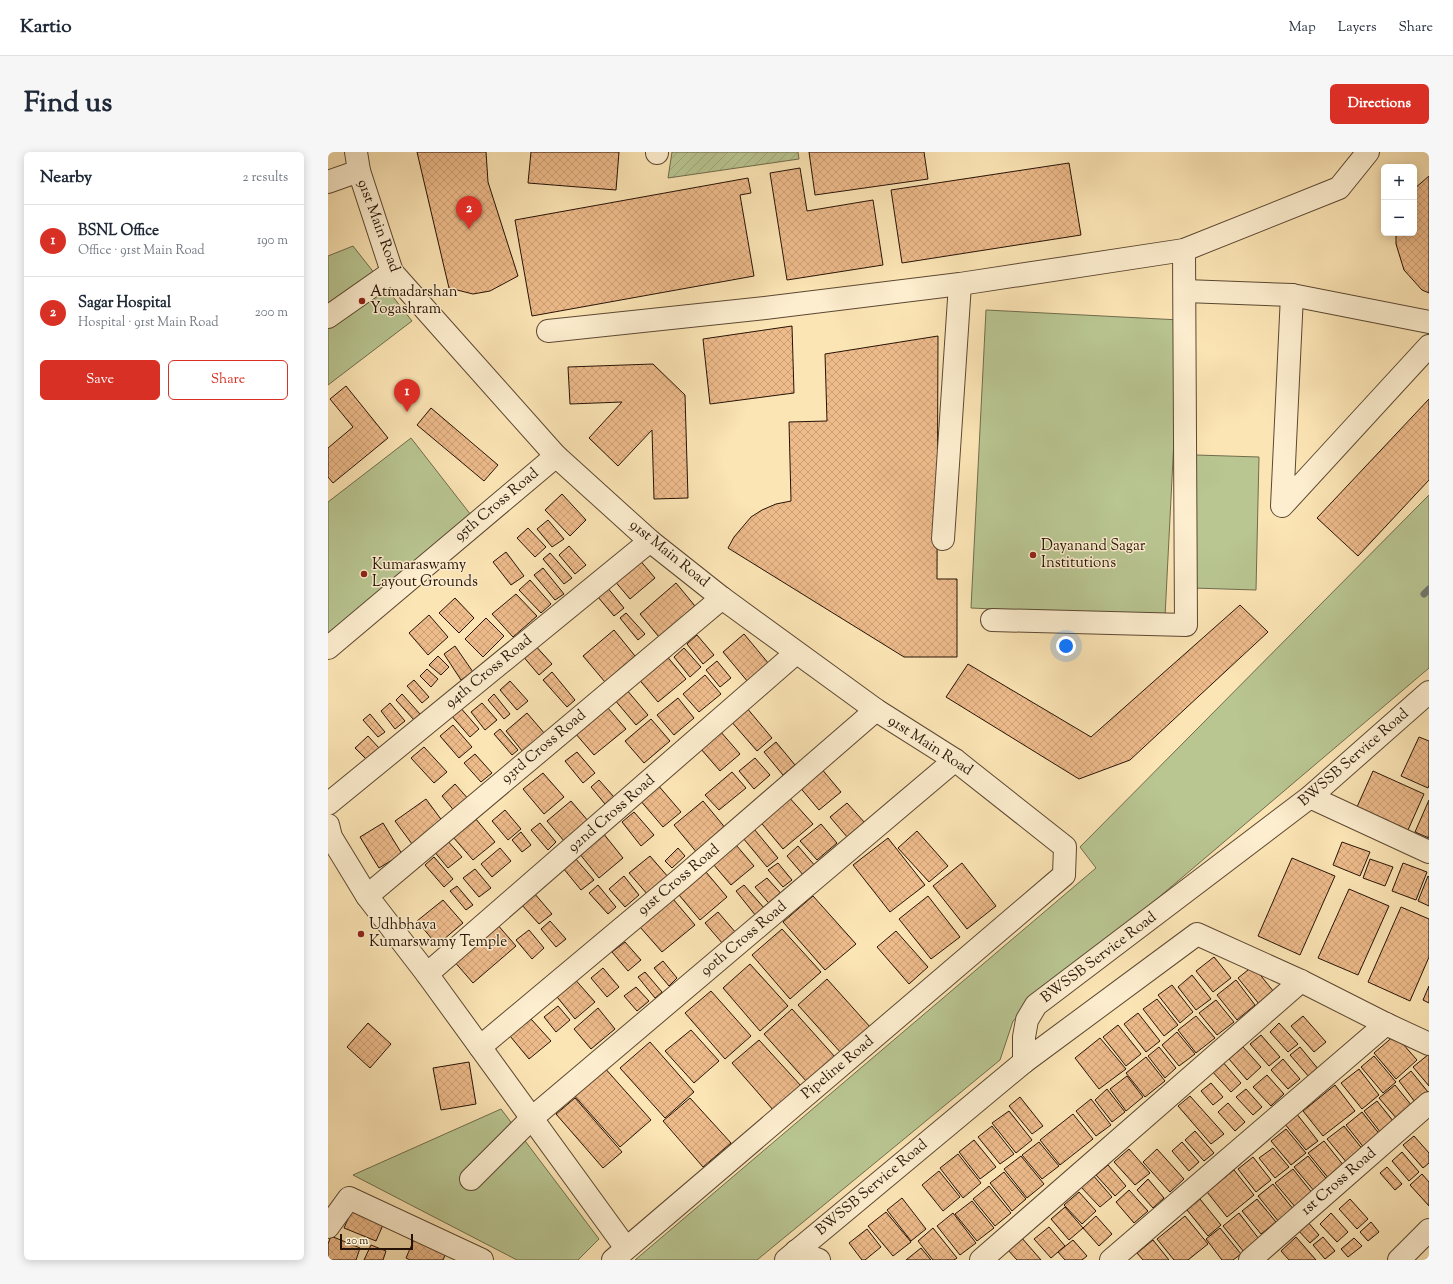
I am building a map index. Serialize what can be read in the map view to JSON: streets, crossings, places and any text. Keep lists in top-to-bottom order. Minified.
{"streets":{"street":["91st Main Road","95th Cross Road","94th Cross Road","93rd Cross Road","BWSSB Service Road","92nd Cross Road","91st Cross Road","90th Cross Road","Pipeline Road","1st Cross Road"]},"crossings":[["91st Main Road","95th Cross Road"],["91st Main Road","94th Cross Road"],["91st Main Road","93rd Cross Road"],["91st Main Road","92nd Cross Road"],["91st Main Road","91st Cross Road"],["91st Main Road","90th Cross Road"],["91st Main Road","Pipeline Road"]],"places":["Atmadarshan Yogashram","Dayanand Sagar Institutions","Kumaraswamy Layout Grounds","Udhbhava Kumarswamy Temple"],"scale_bar":"20 m","page":{"header":"Kartio","nav":["Map","Layers","Share"],"title":"Find us","buttons":["Directions",["Save","Share"]],"heading":["Nearby","2 results"],"map_buttons":["+","−"],"pins":["2","1"],"list":[{"mark":"1","name":"BSNL Office","note":"Office · 91st Main Road","value":"190 m"},{"mark":"2","name":"Sagar Hospital","note":"Hospital · 91st Main Road","value":"200 m"}],"scale":"20 m"}}
